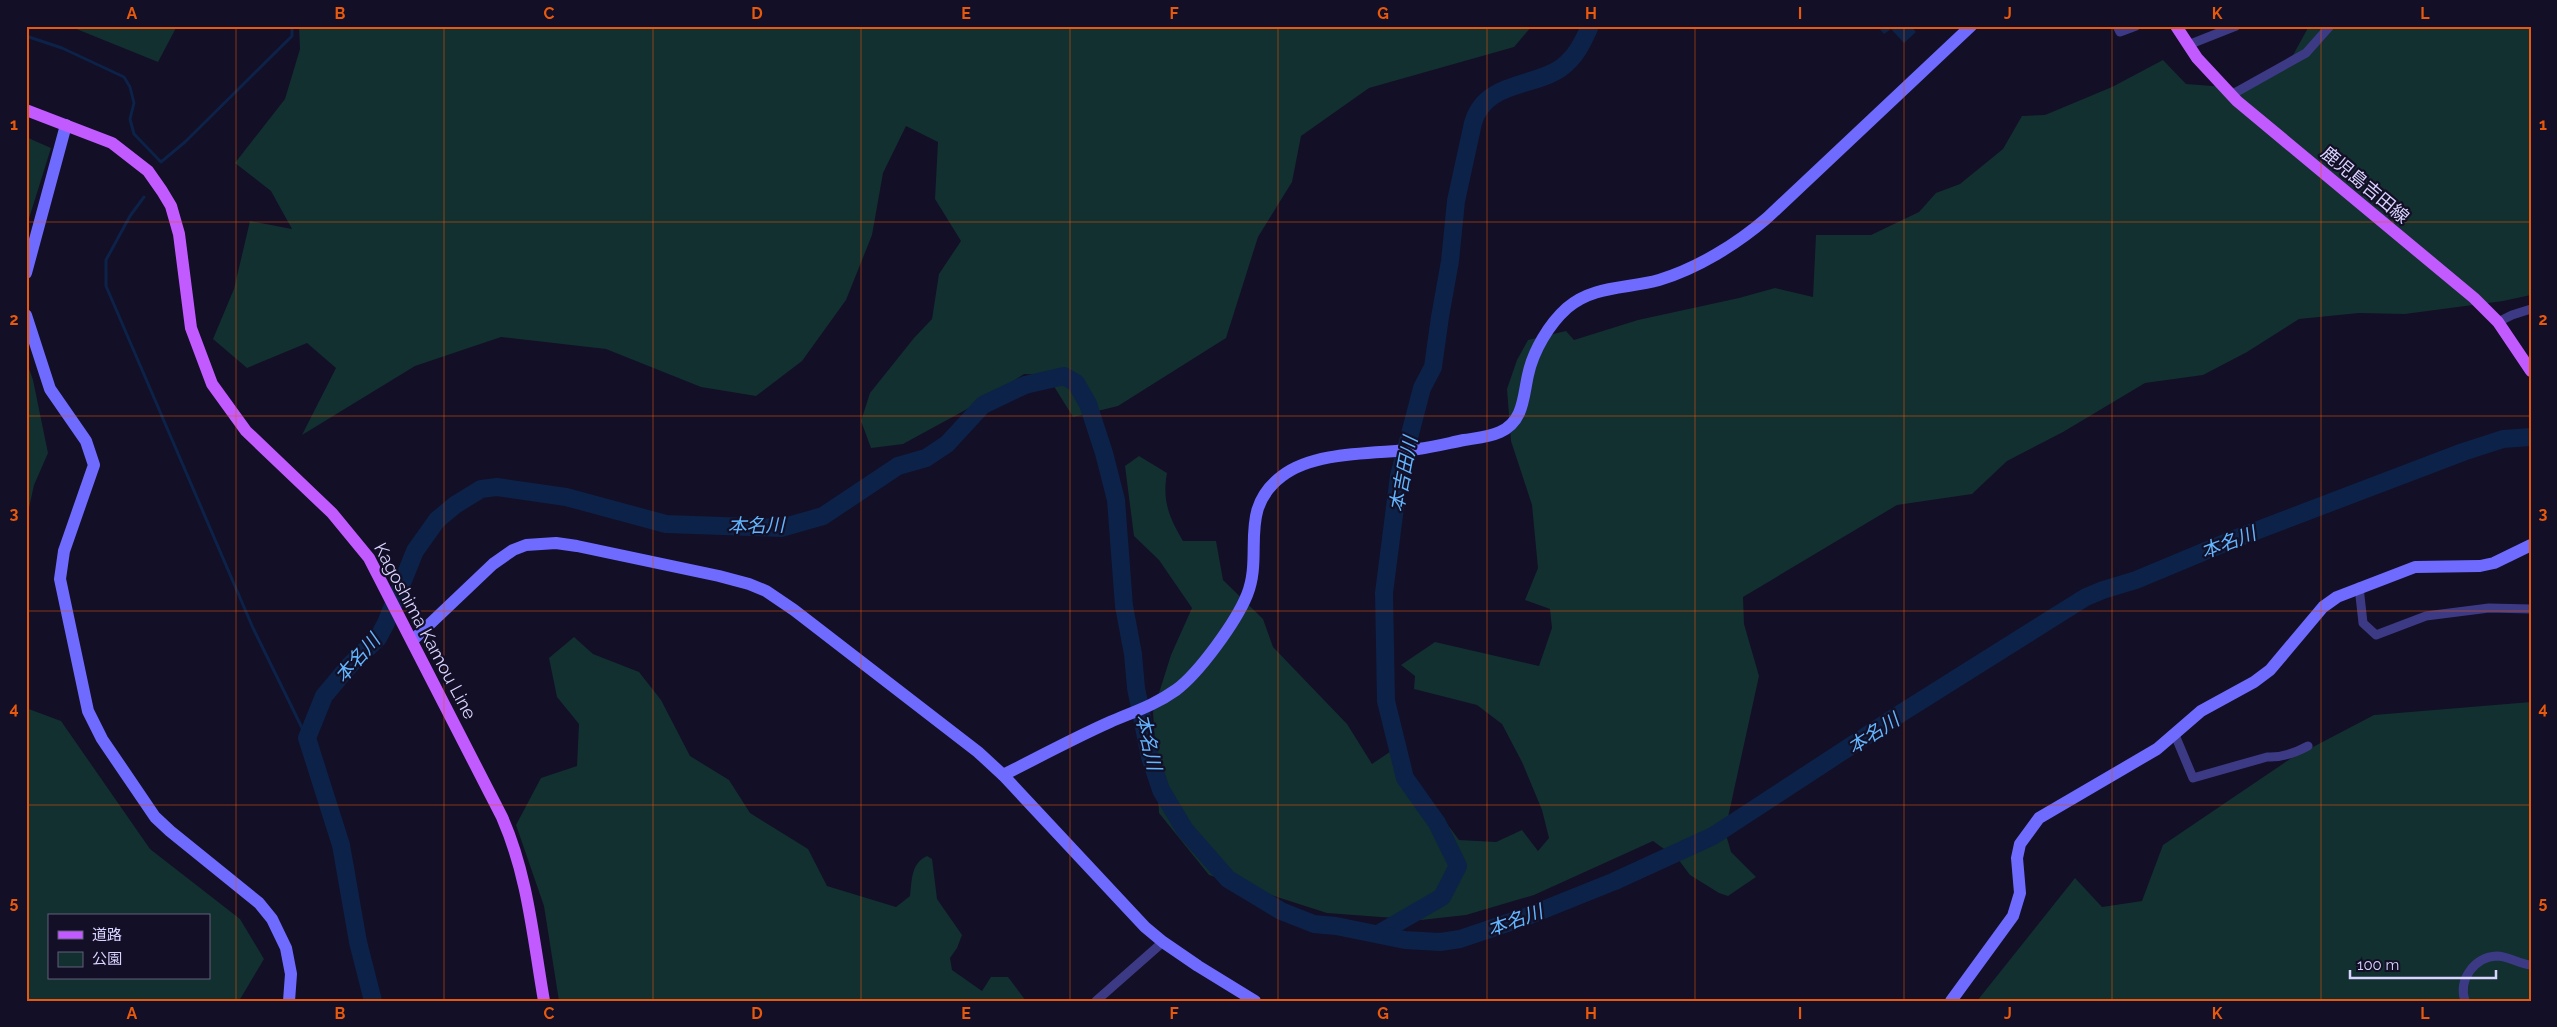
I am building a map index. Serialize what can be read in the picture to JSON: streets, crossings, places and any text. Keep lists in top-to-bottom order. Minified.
{"streets":{"main road":["鹿児島吉田線","Kagoshima Kamou Line"]},"water":["本吉田川","本名川"],"legend":["道路","公園"],"scale_bar":"100 m","grid":{"columns":["A","B","C","D","E","F","G","H","I","J","K","L"],"rows":["1","2","3","4","5"]}}
